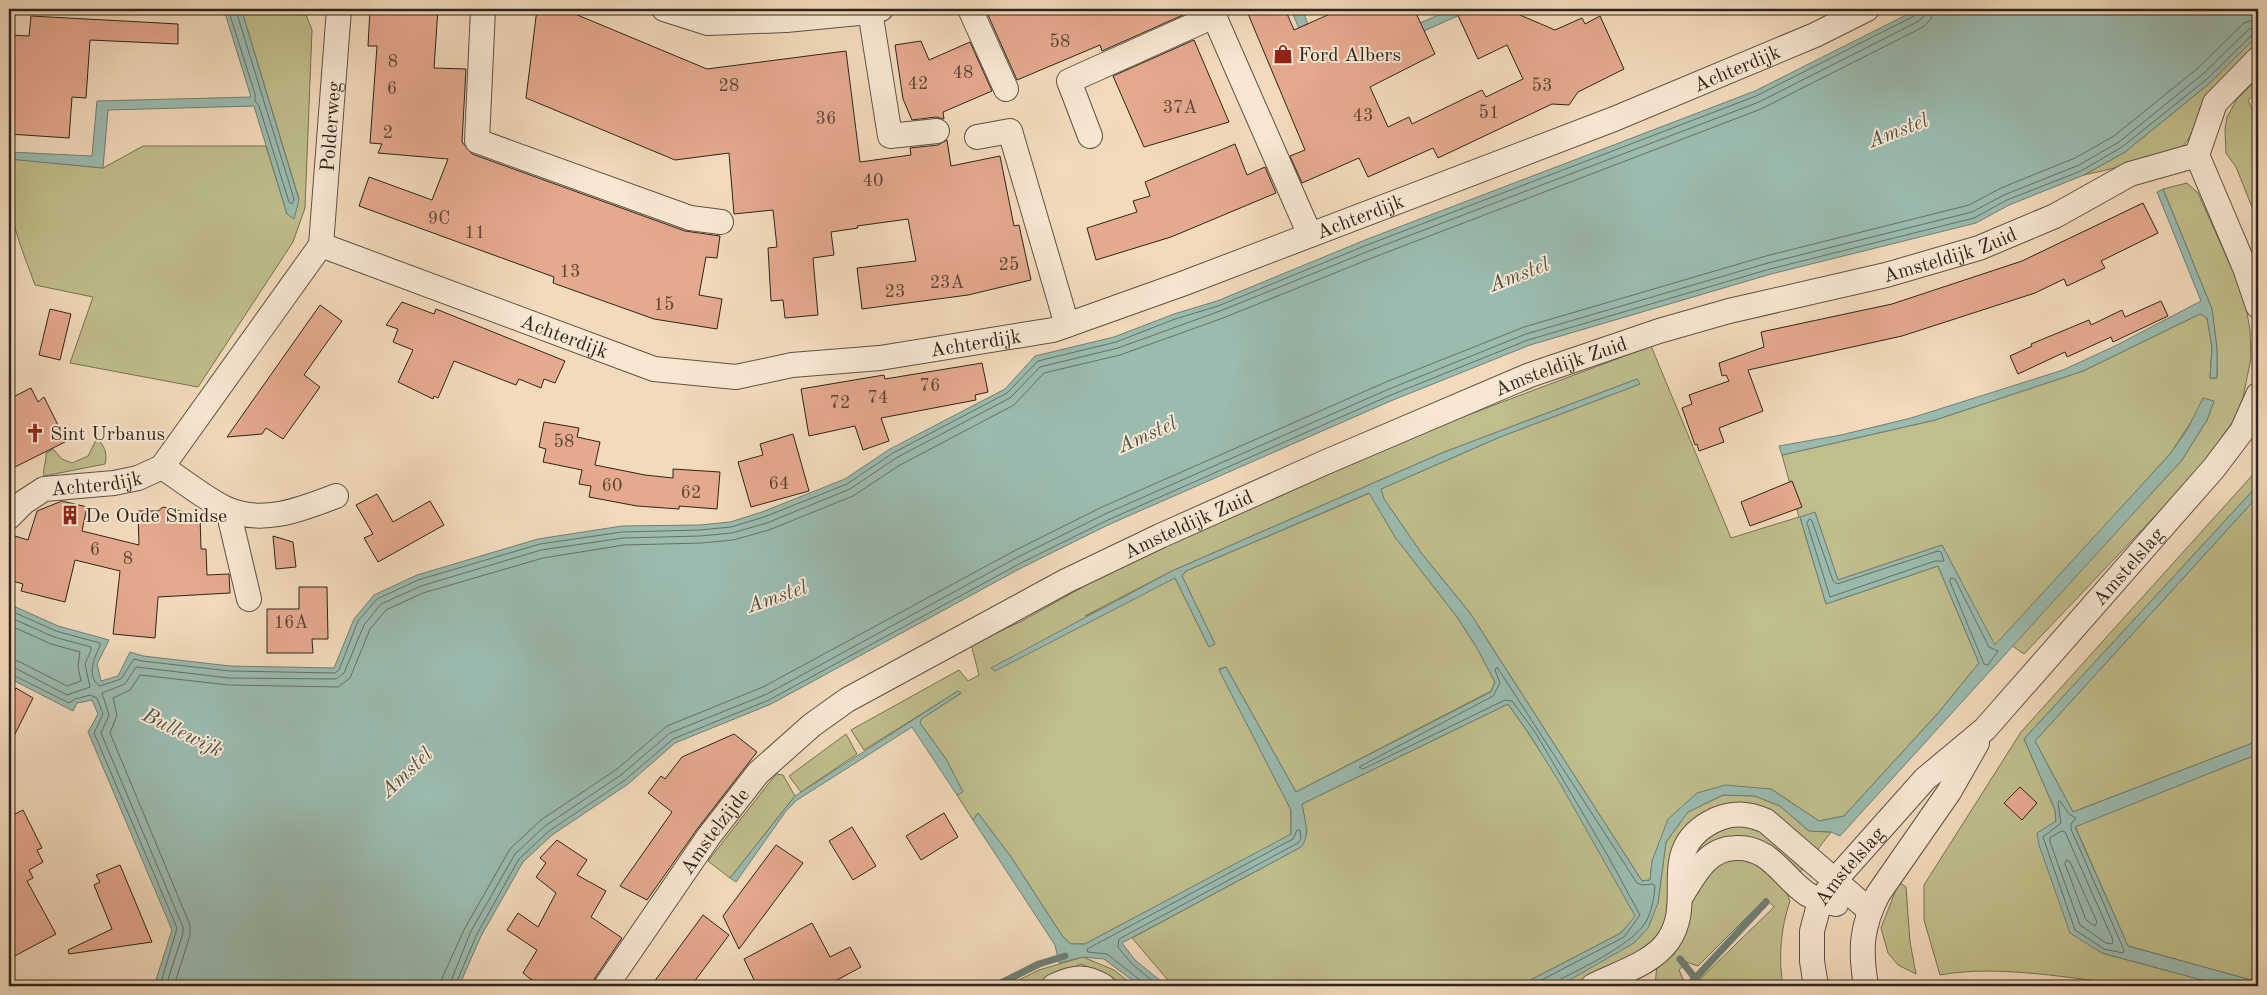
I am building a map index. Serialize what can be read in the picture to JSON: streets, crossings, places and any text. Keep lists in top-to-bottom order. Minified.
{"streets":{"street":["Achterdijk","Polderweg","Amsteldijk Zuid","Amstelslag","Amstelzijde"]},"crossings":[["Achterdijk","Polderweg"],["Amsteldijk Zuid","Amstelzijde"]],"water":["Amstel","Bullewijk"],"places":{"shop":["Ford Albers"],"church":["Sint Urbanus"],"building":["De Oude Smidse"]},"house_numbers":["58","8","48","42","28","53","6","37A","51","43","36","2","40","9C","11","25","13","23A","23","15","76","74","72","58","64","60","62","6","8","16A"]}
